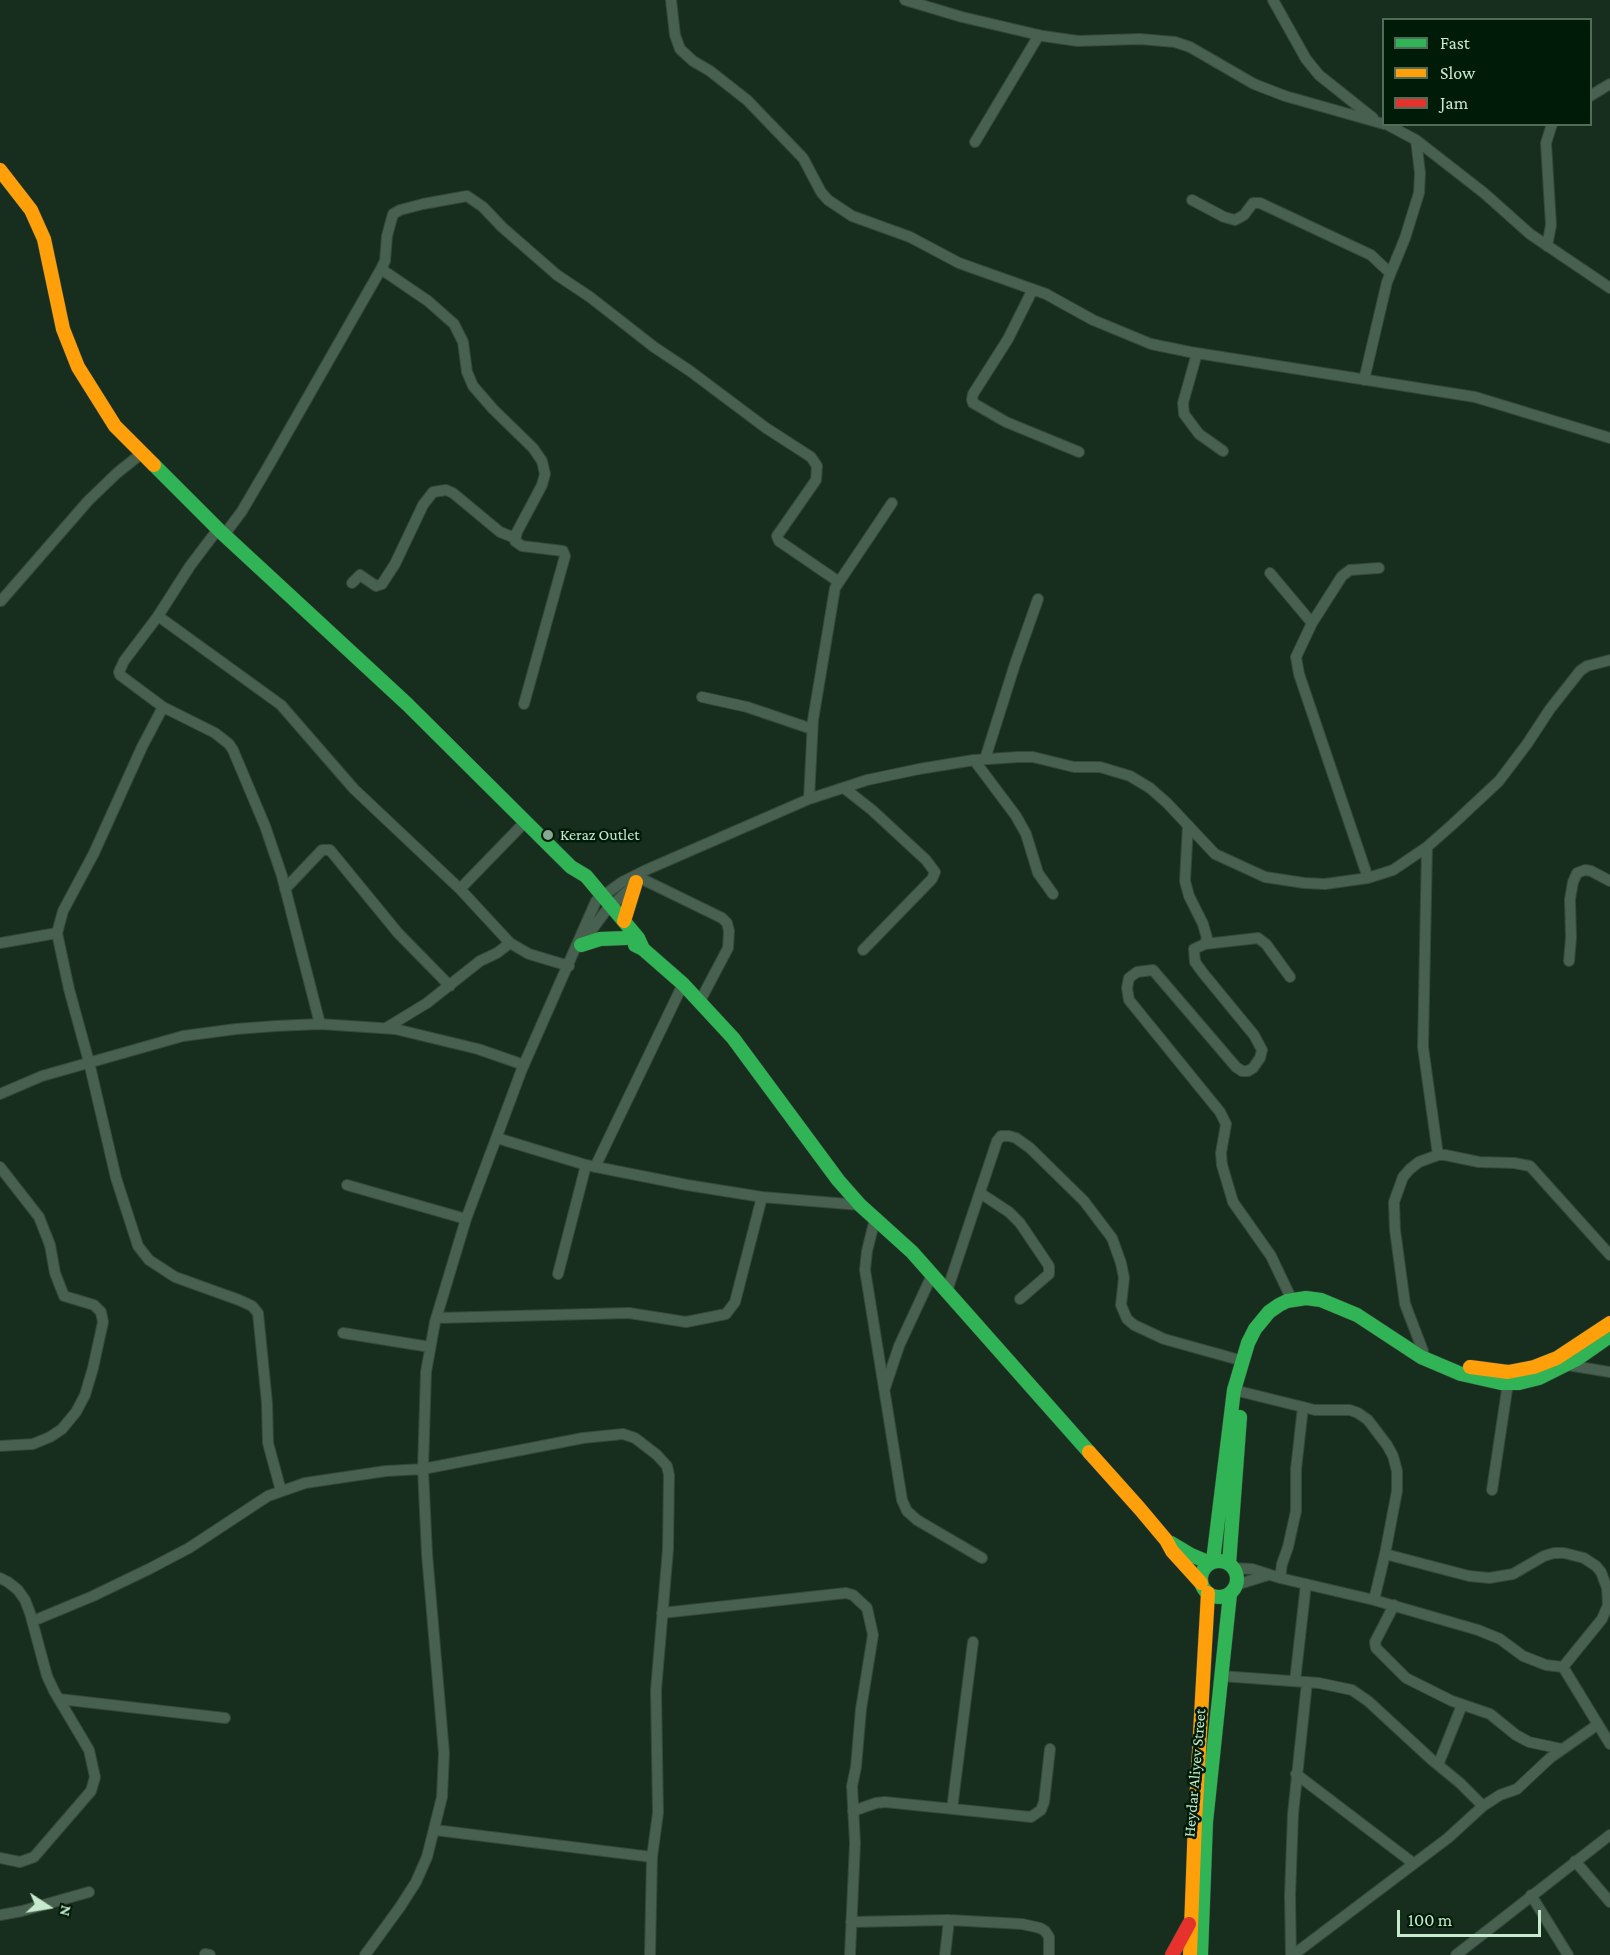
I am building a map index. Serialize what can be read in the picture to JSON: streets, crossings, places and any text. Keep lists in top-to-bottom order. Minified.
{"streets":{"street":["Heydar Aliyev Street"]},"places":["Keraz Outlet"],"legend":["Fast","Slow","Jam"],"scale_bar":"100 m","north":"right"}
